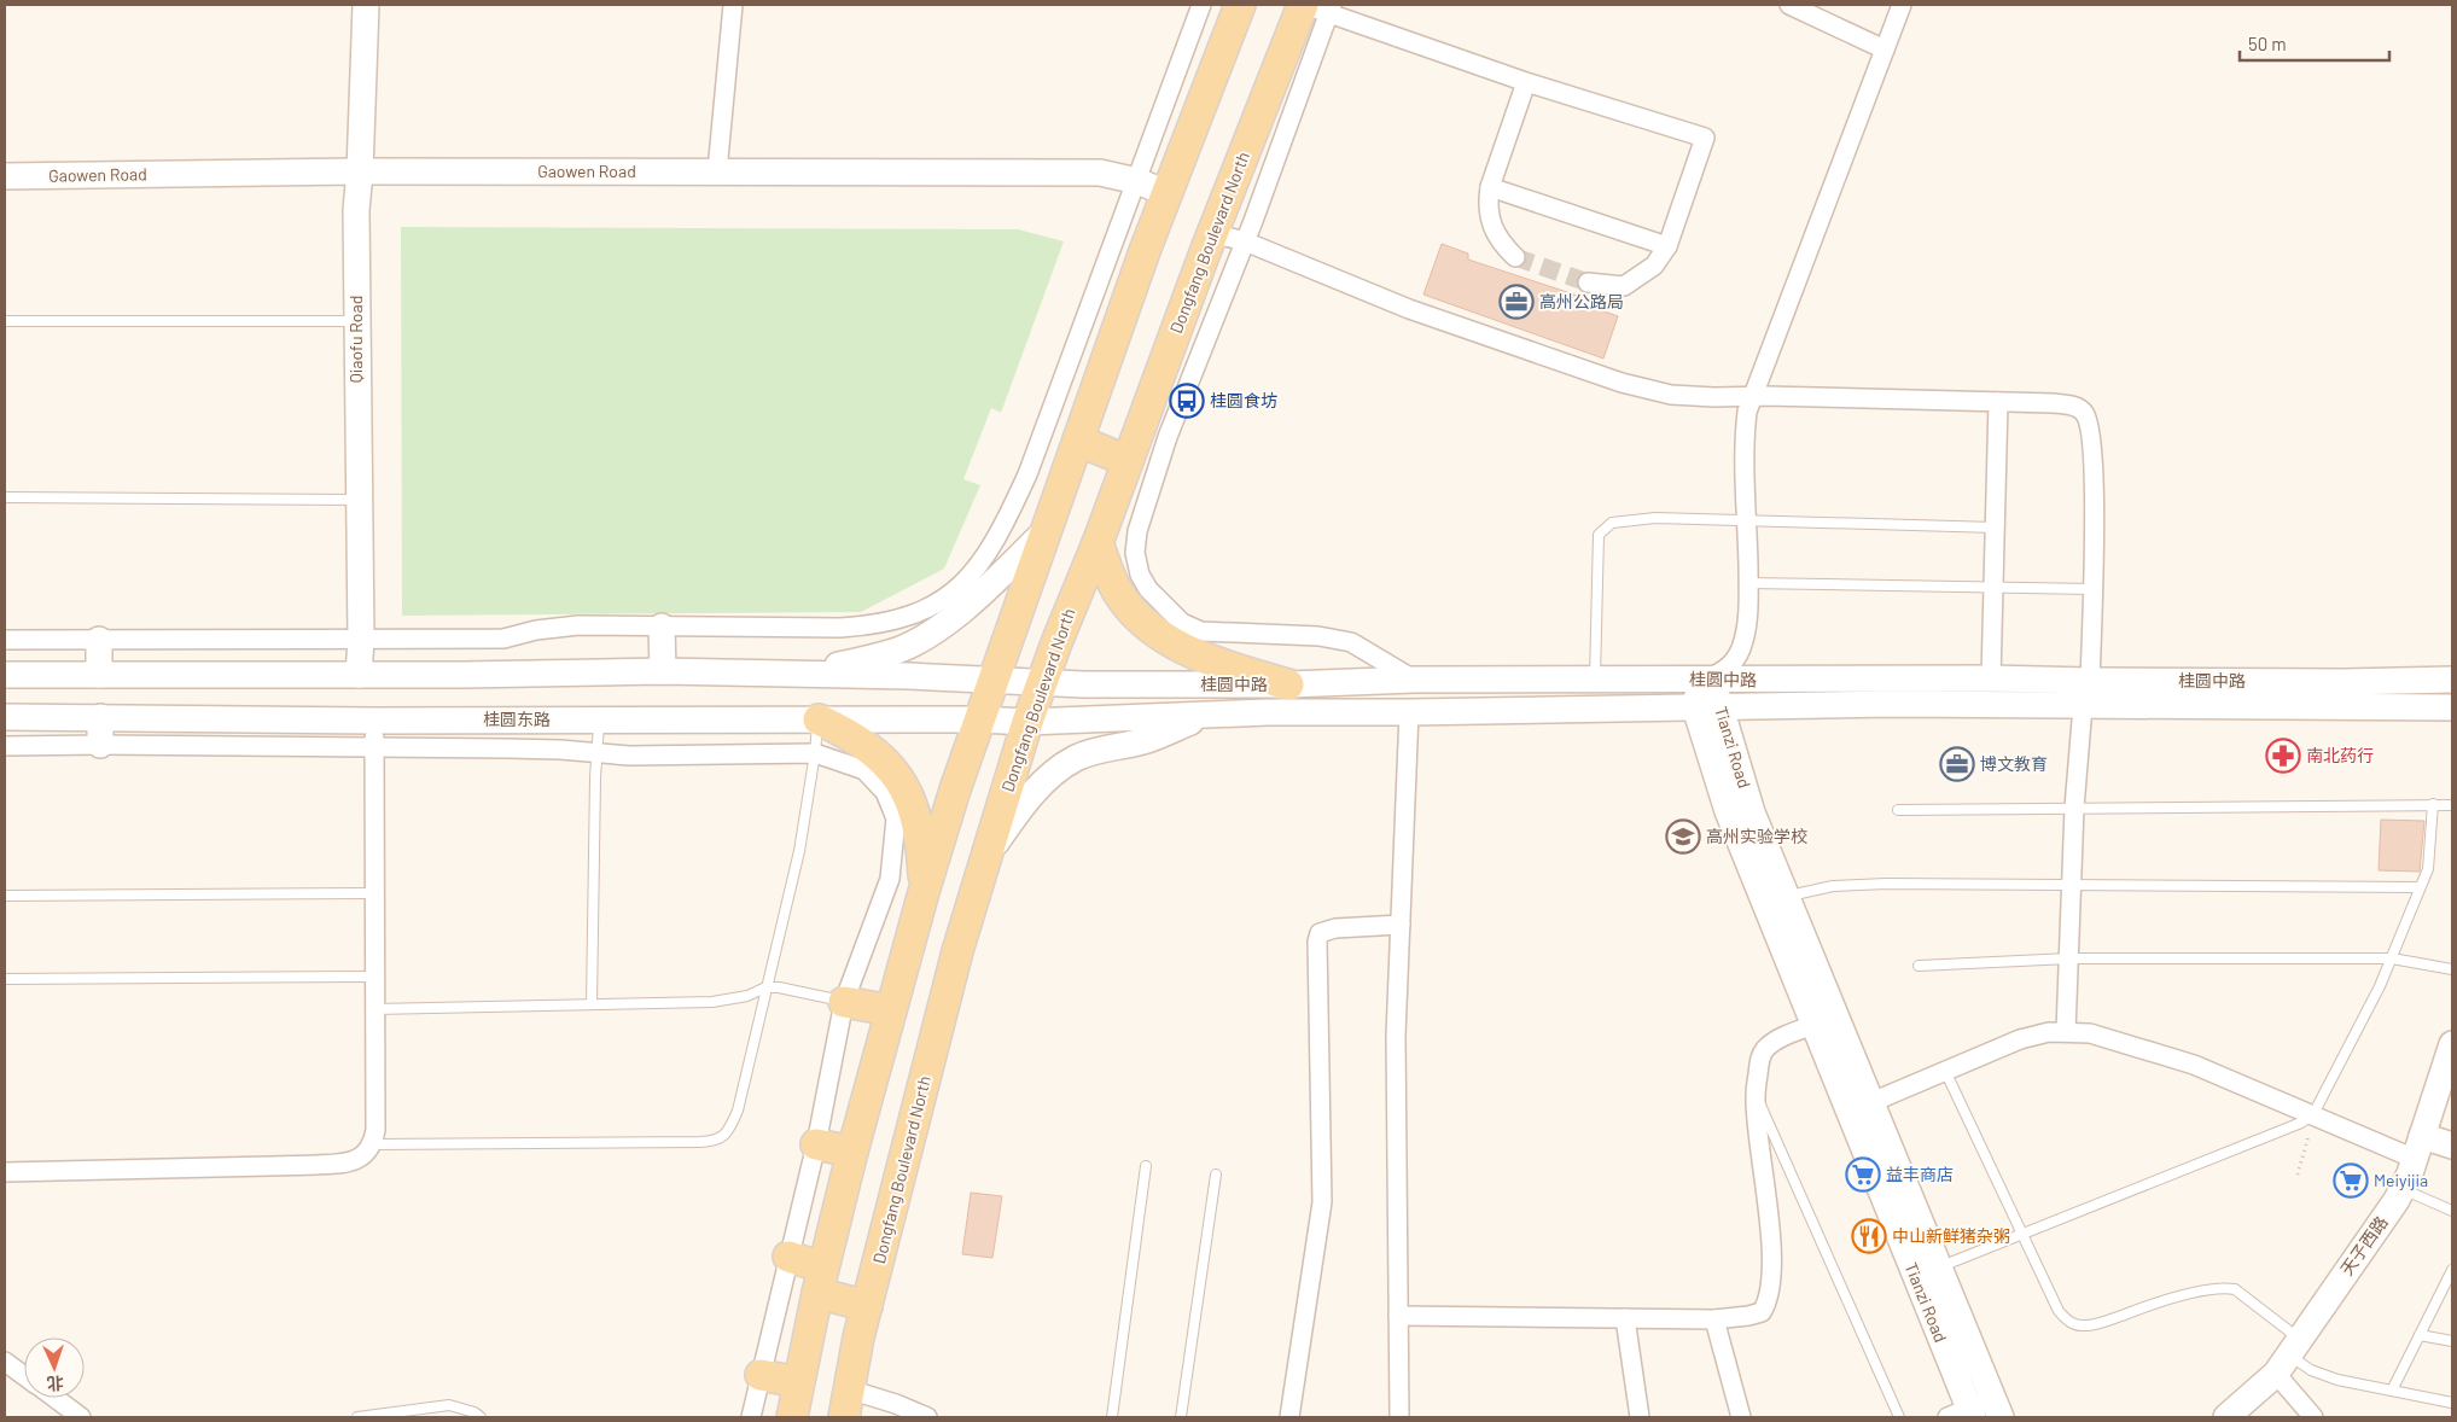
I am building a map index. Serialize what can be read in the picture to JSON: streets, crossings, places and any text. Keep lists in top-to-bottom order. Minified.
{"streets":{"main road":["Gaowen Road","Dongfang Boulevard North","Qiaofu Road","桂圆中路","桂圆东路","Tianzi Road","天子西路"]},"crossings":[["Gaowen Road","Qiaofu Road"],["Dongfang Boulevard North","桂圆中路"],["Dongfang Boulevard North","桂圆东路"],["桂圆中路","桂圆东路"],["桂圆中路","Tianzi Road"]],"places":{"office":["高州公路局","博文教育"],"bus stop":["桂圆食坊"],"pharmacy":["南北药行"],"school or university":["高州实验学校"],"supermarket":["益丰商店","Meiyijia"],"restaurant":["中山新鲜猪杂粥"]},"scale_bar":"50 m","north":"bottom"}
